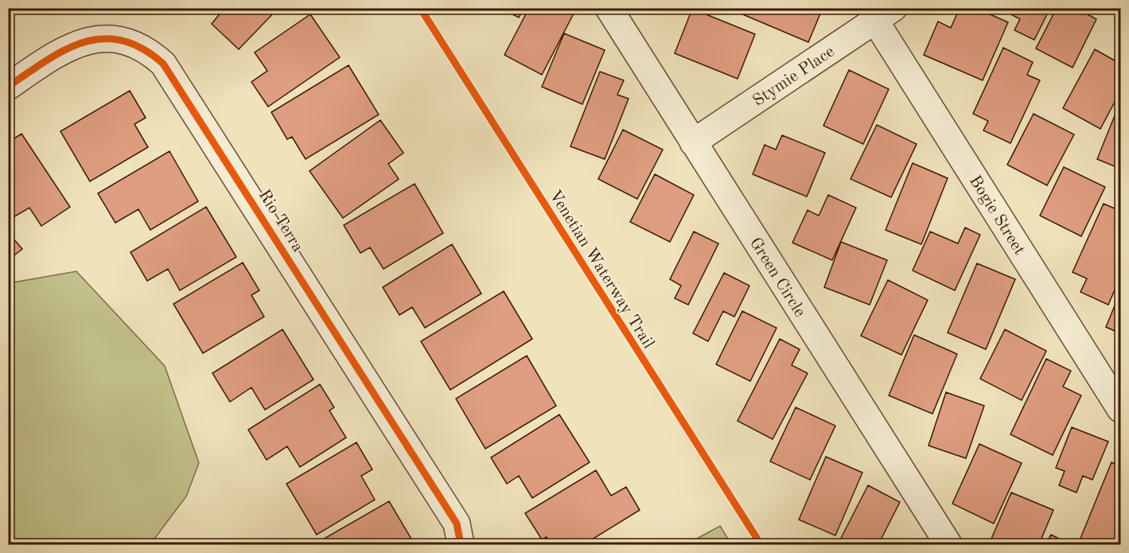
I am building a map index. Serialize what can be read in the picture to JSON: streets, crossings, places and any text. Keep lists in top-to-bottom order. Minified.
{"streets":{"street":["Stymie Place","Bogie Street","Rio Terra","Green Circle"],"cycle path":["Venetian Waterway Trail"]},"crossings":[["Stymie Place","Bogie Street"],["Stymie Place","Green Circle"]]}
